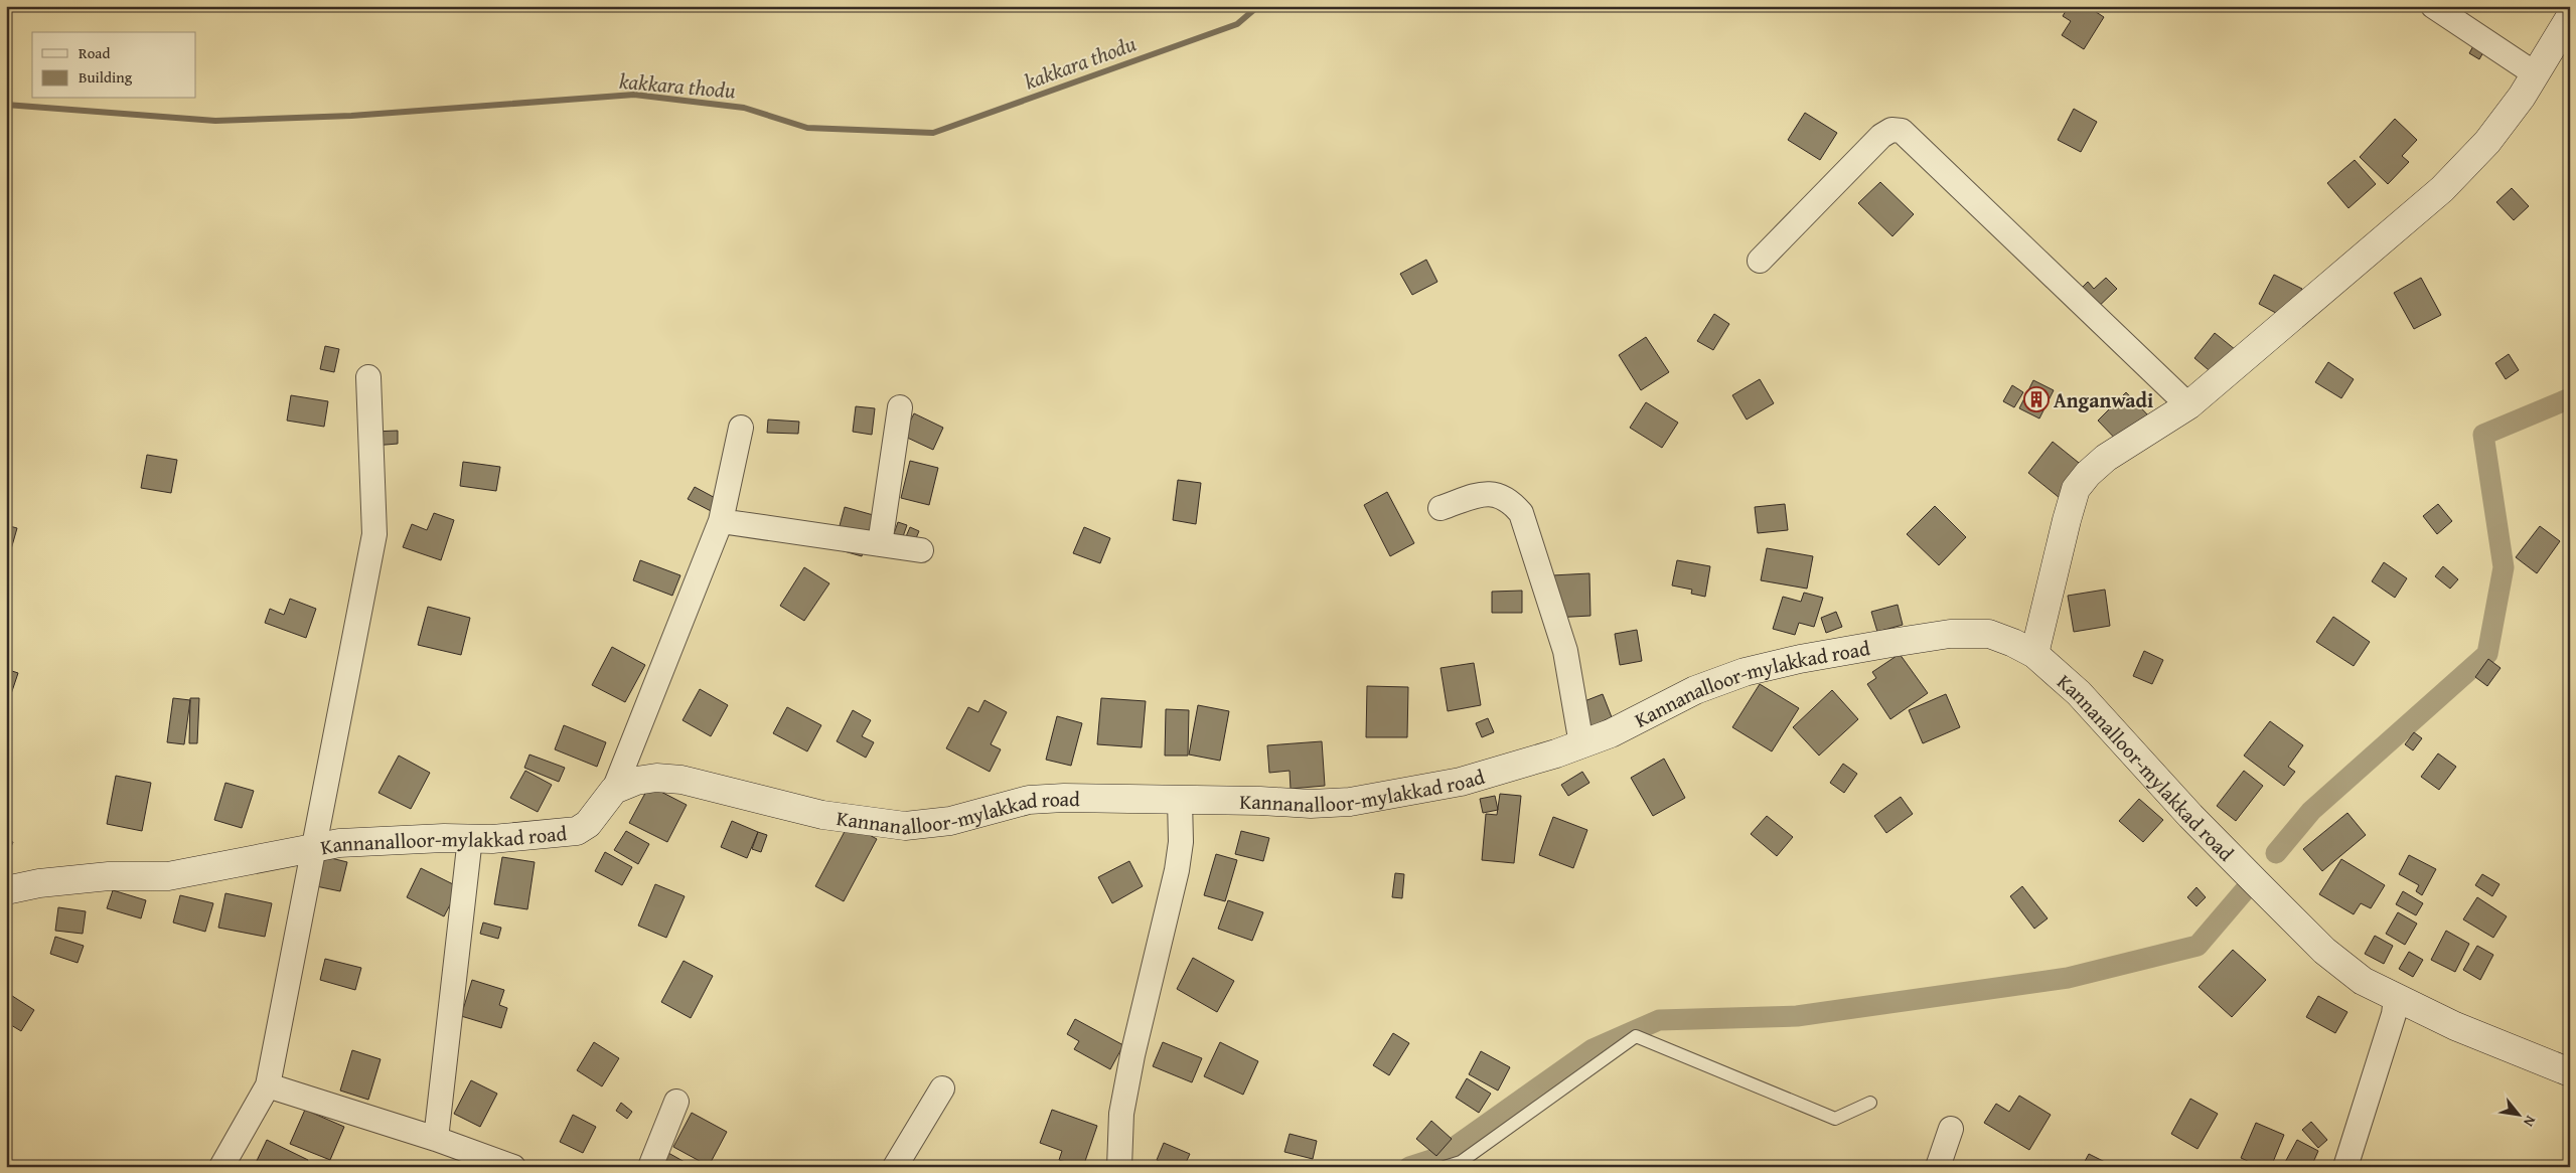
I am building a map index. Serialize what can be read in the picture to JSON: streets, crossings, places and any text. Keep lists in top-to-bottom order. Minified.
{"streets":{"main road":["Kannanalloor-mylakkad road"]},"water":["kakkara thodu"],"places":{"building":["Anganwadi"]},"legend":["Road","Building"],"north":"bottom right"}
